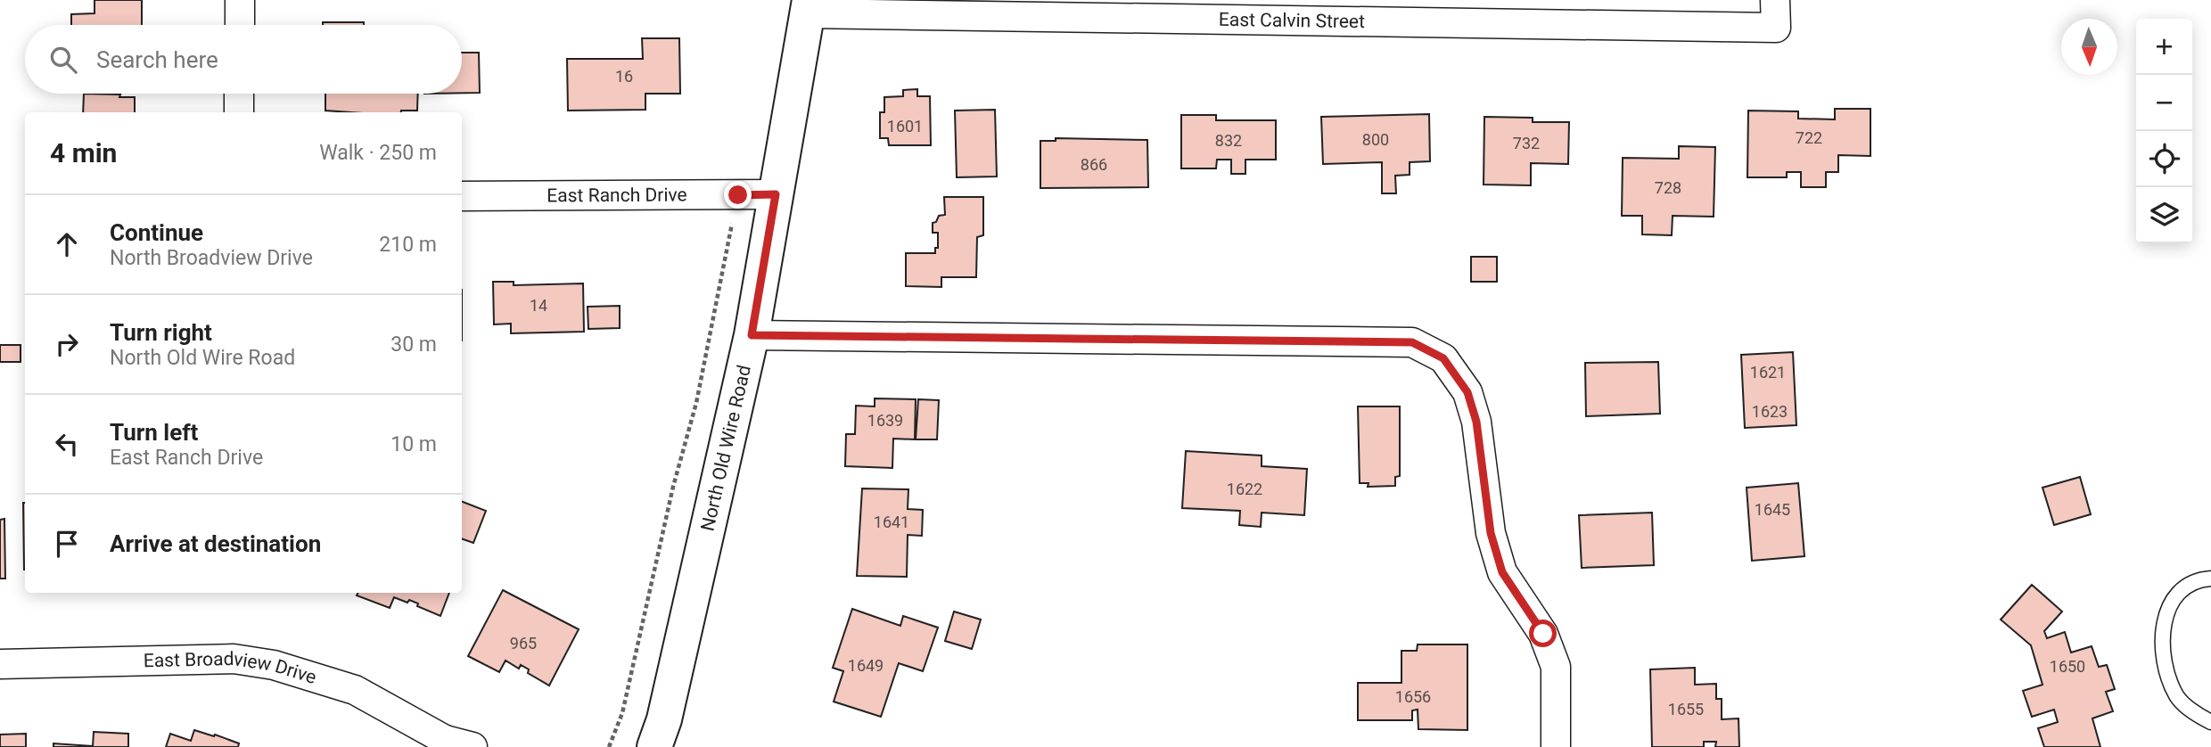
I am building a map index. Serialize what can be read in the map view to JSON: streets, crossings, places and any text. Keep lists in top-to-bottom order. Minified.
{"streets":{"street":["East Calvin Street","East Ranch Drive","North Old Wire Road","East Broadview Drive"]},"crossings":[["East Calvin Street","North Old Wire Road"],["East Ranch Drive","North Old Wire Road"]],"house_numbers":["16","1601","722","800","832","732","866","728","14","1621","1623","1639","1622","1645","1641","965","1649","1650","1656","1655"],"north":"bottom","page":{"map_buttons":["+","−"],"search":"Search here","heading":["4 min","Walk · 250 m"],"list":[["Continue","North Broadview Drive","210 m"],["Turn right","North Old Wire Road","30 m"],["Turn left","East Ranch Drive","10 m"],"Arrive at destination"]}}
